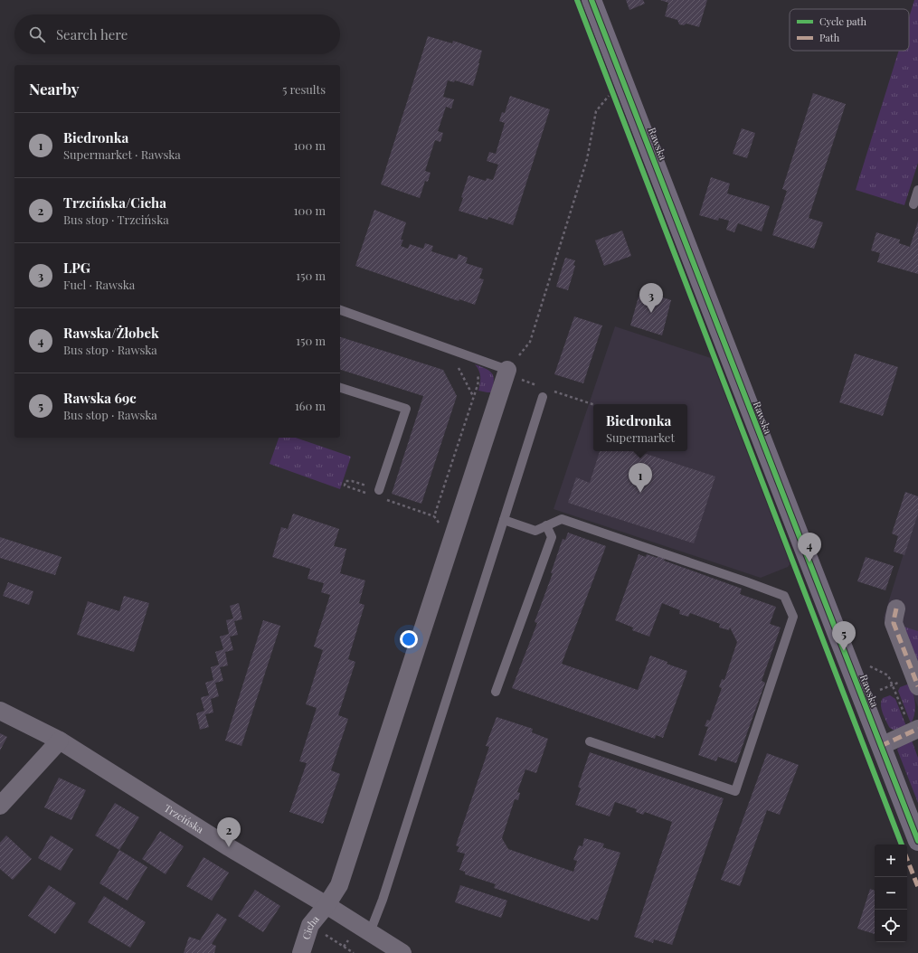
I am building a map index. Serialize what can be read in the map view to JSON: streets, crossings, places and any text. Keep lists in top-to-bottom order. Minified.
{"streets":{"street":["Rawska","Trzcińska","Cicha"]},"crossings":[["Trzcińska","Cicha"]],"legend":["Cycle path","Path"],"page":{"search":"Search here","heading":["Nearby","5 results"],"list":[{"mark":"1","name":"Biedronka","note":"Supermarket · Rawska","value":"100 m"},{"mark":"2","name":"Trzcińska/Cicha","note":"Bus stop · Trzcińska","value":"100 m"},{"mark":"3","name":"LPG","note":"Fuel · Rawska","value":"150 m"},{"mark":"4","name":"Rawska/Żłobek","note":"Bus stop · Rawska","value":"150 m"},{"mark":"5","name":"Rawska 69c","note":"Bus stop · Rawska","value":"160 m"}],"pins":["3","1","4","5","2"],"popup":["Biedronka","Supermarket"],"map_buttons":["+","−"]}}
